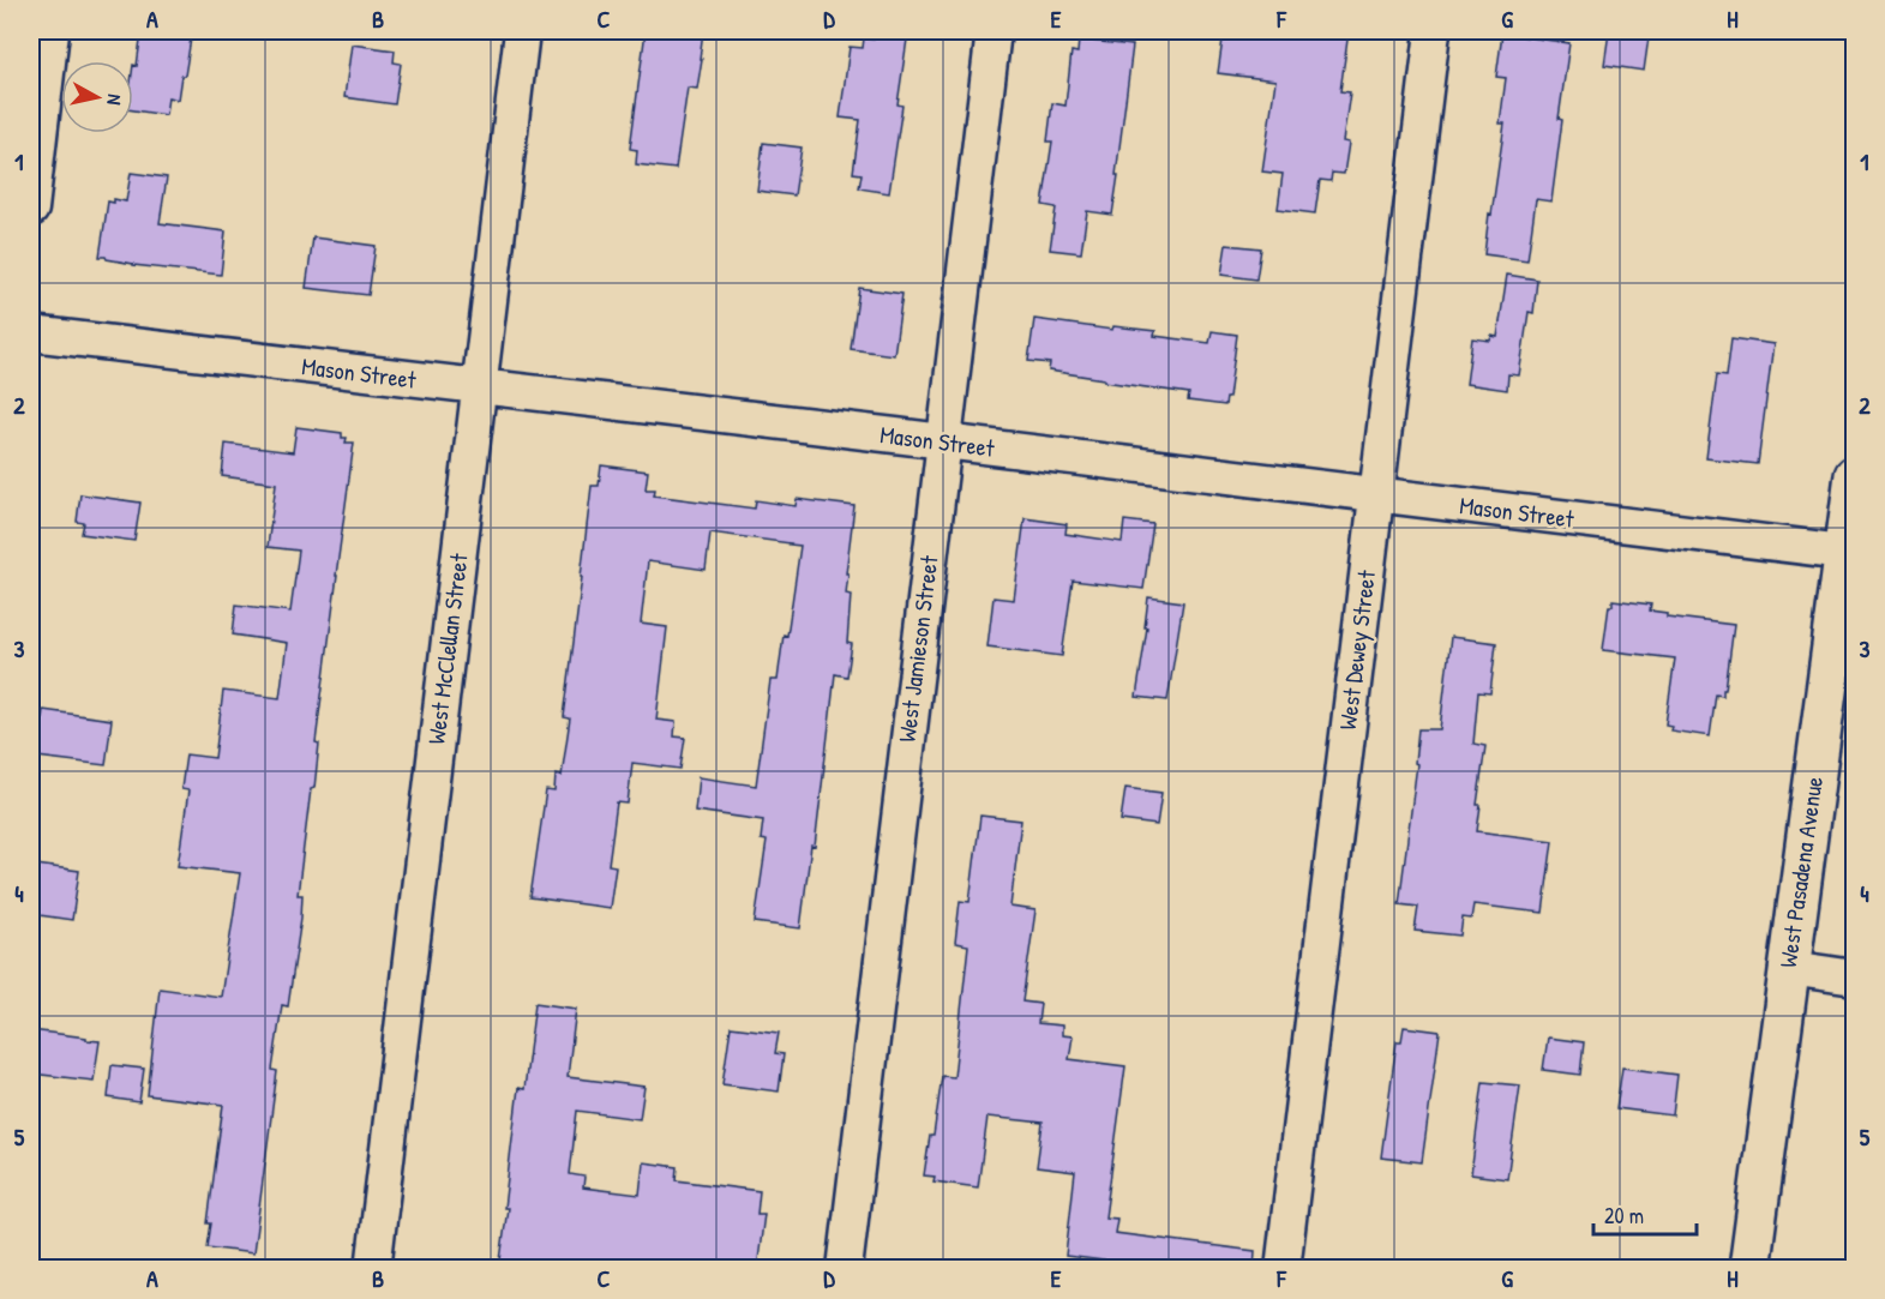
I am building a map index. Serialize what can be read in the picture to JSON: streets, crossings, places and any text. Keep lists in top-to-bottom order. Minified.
{"streets":{"street":["Mason Street","West McClellan Street","West Jamieson Street","West Dewey Street","West Pasadena Avenue"]},"crossings":[["Mason Street","West McClellan Street"],["Mason Street","West Jamieson Street"],["Mason Street","West Dewey Street"],["Mason Street","West Pasadena Avenue"]],"scale_bar":"20 m","north":"right","grid":{"columns":["A","B","C","D","E","F","G","H"],"rows":["1","2","3","4","5"]}}
